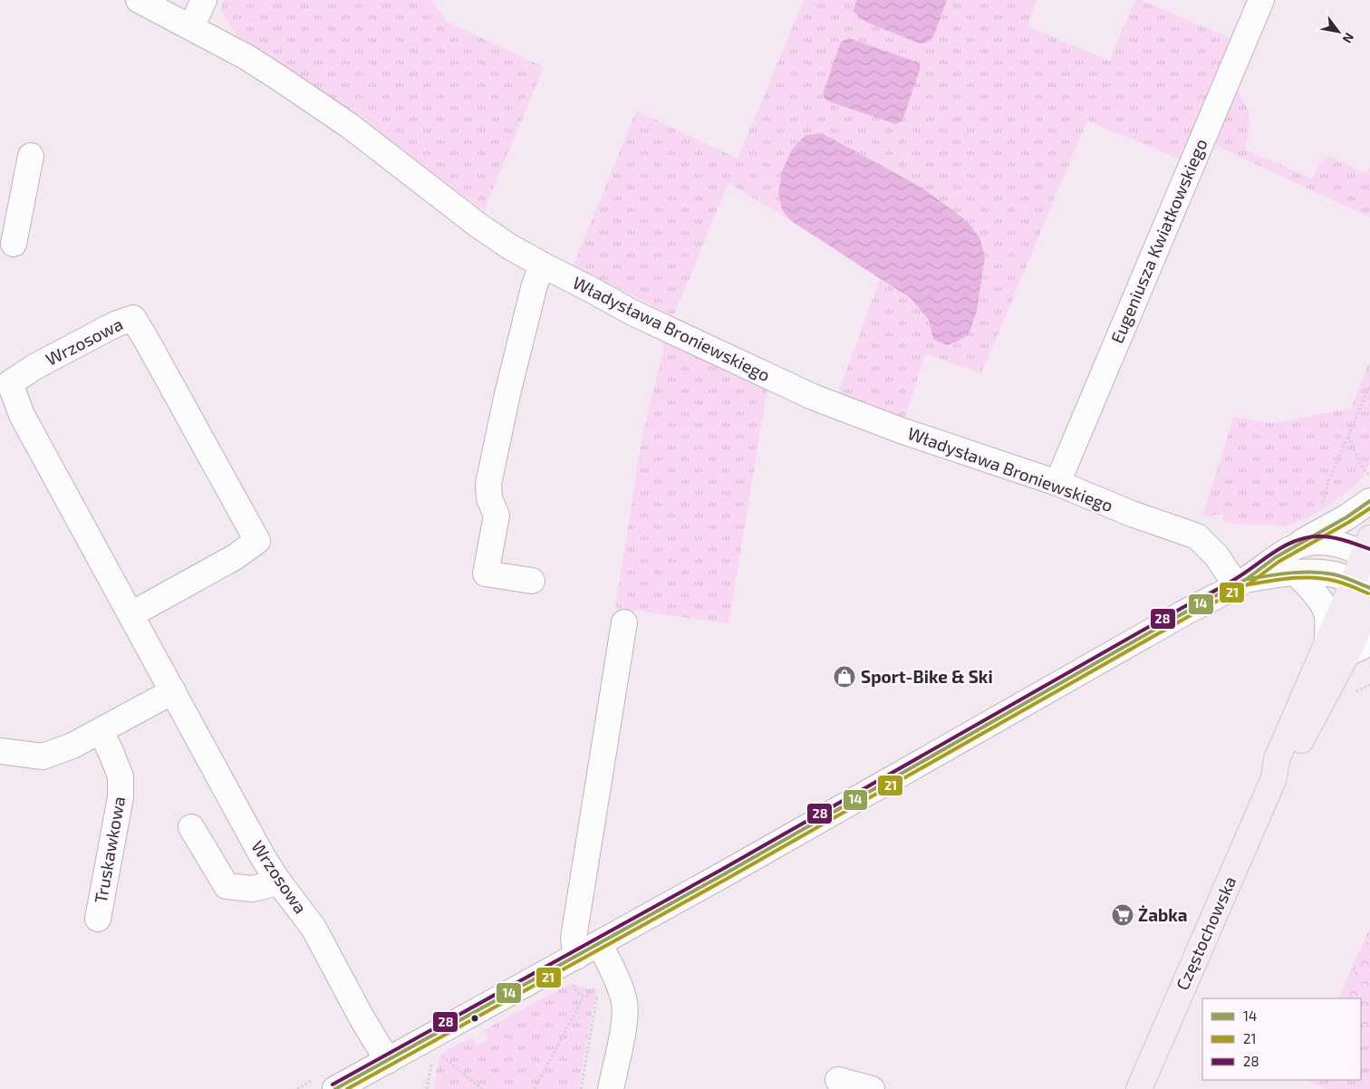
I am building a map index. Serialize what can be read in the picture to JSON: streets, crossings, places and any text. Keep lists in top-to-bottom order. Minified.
{"streets":{"main road":["Częstochowska"],"street":["Eugeniusza Kwiatkowskiego","Władysława Broniewskiego","Wrzosowa","Truskawkowa"]},"crossings":[["Eugeniusza Kwiatkowskiego","Władysława Broniewskiego"]],"places":{"shop":["Sport-Bike & Ski"],"supermarket":["Żabka"]},"lines":["transit line 14","transit line 21","transit line 28"],"legend":["14","21","28"],"north":"bottom right"}
